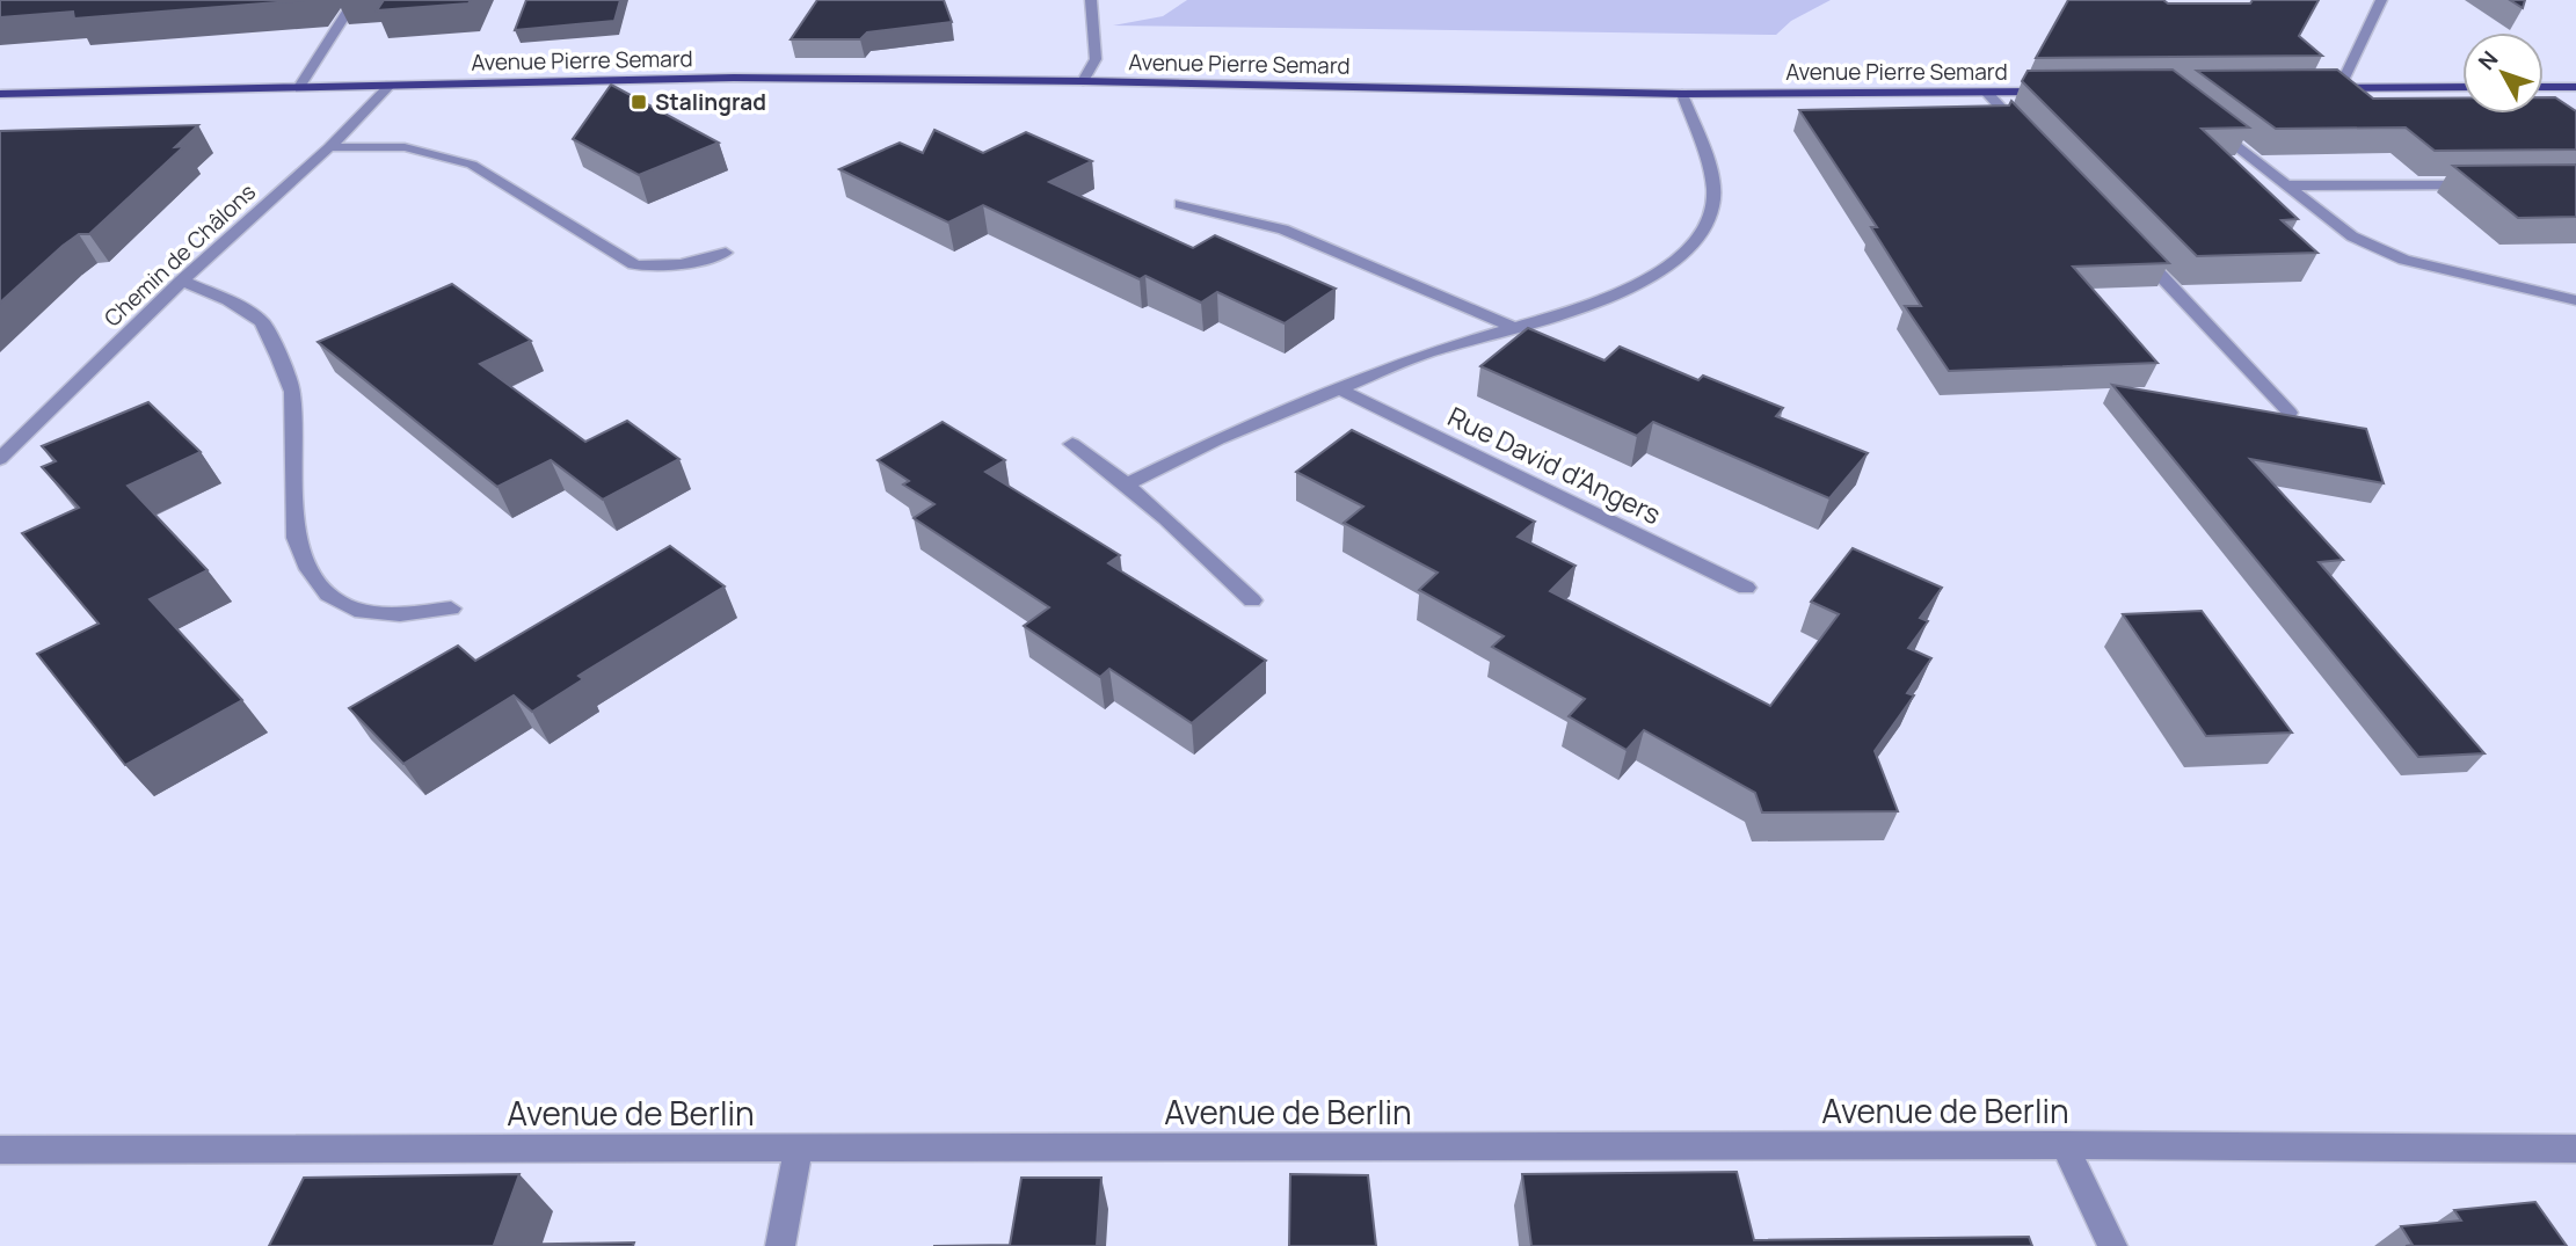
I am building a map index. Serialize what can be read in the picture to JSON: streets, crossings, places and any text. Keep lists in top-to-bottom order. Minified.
{"streets":{"main road":["Avenue Pierre Semard"],"street":["Chemin de Châlons","Rue David d'Angers","Avenue de Berlin"]},"crossings":[["Avenue Pierre Semard","Chemin de Châlons"]],"places":{"transit":["Stalingrad"]},"north":"top left"}
